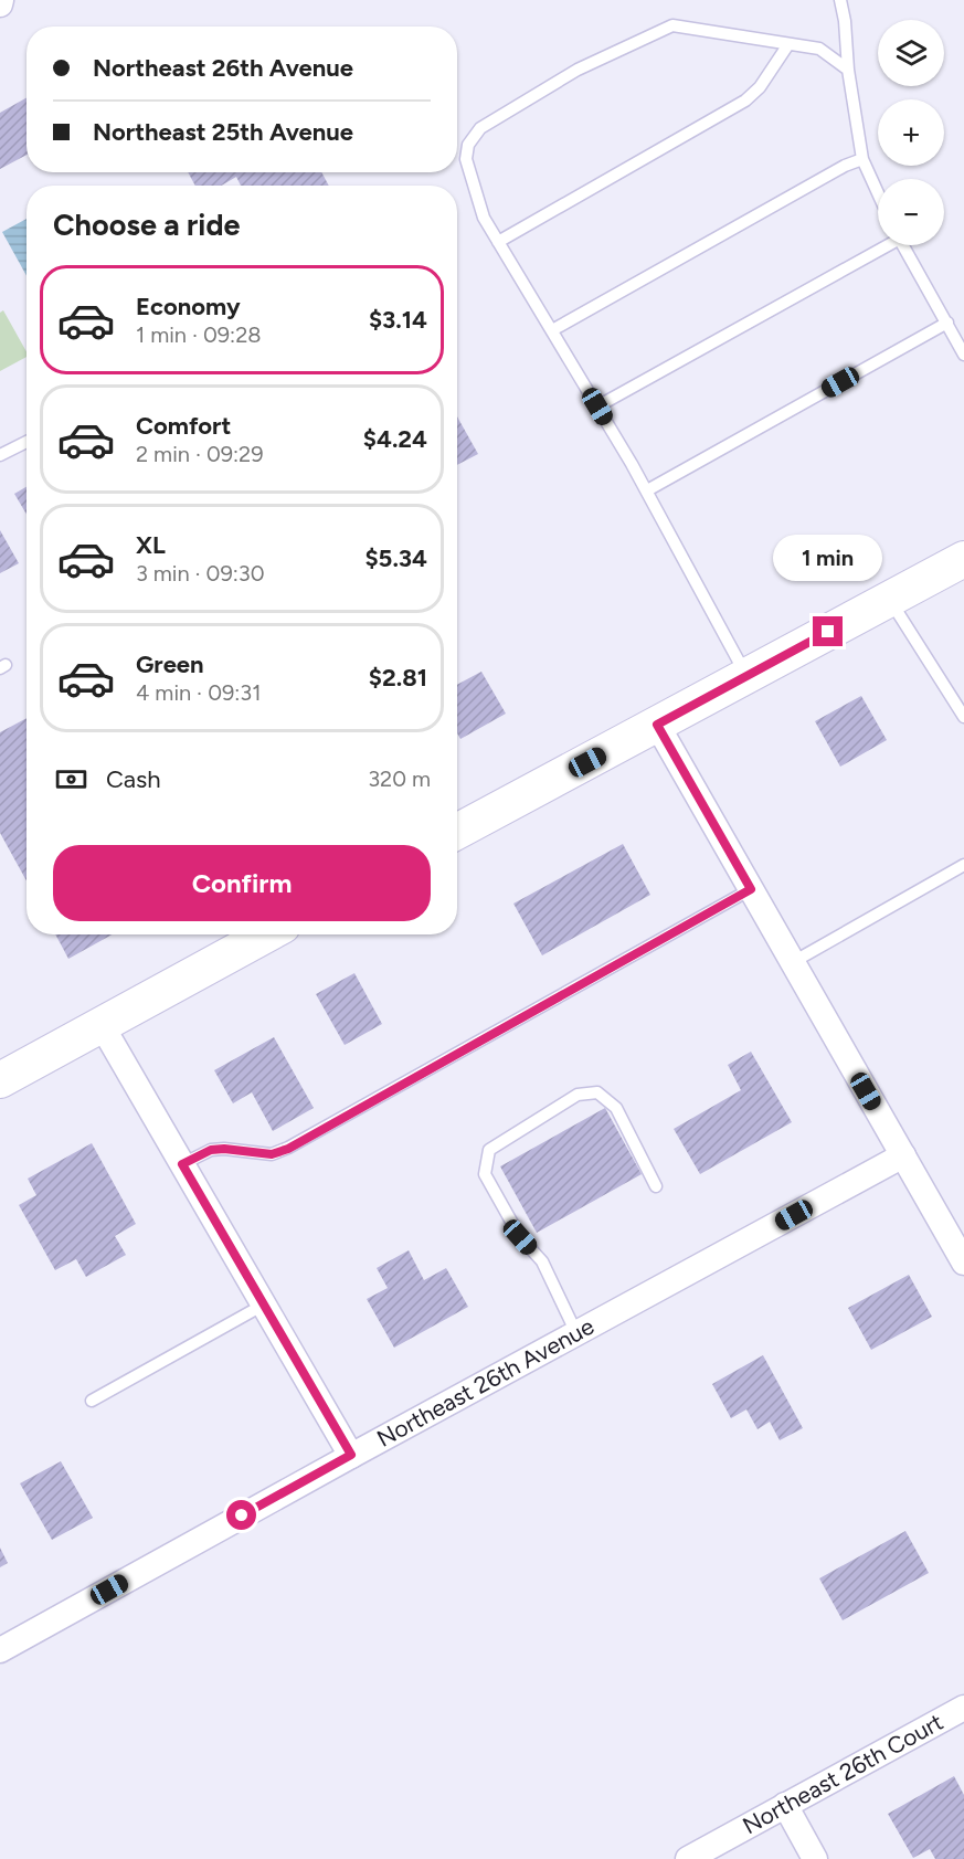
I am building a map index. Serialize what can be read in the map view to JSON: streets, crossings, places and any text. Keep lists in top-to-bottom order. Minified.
{"streets":{"street":["Northeast 26th Avenue","Northeast 26th Court"]},"page":{"map_buttons":["+","−"],"banner":["Northeast 26th Avenue","Northeast 25th Avenue"],"heading":"Choose a ride","list":[{"name":"Economy","note":"1 min · 09:28","value":"$3.14"},{"name":"Comfort","note":"2 min · 09:29","value":"$4.24"},{"name":"XL","note":"3 min · 09:30","value":"$5.34"},{"name":"Green","note":"4 min · 09:31","value":"$2.81"}],"bubble":"1 min","pay":["Cash","320 m"],"buttons":"Confirm"}}
